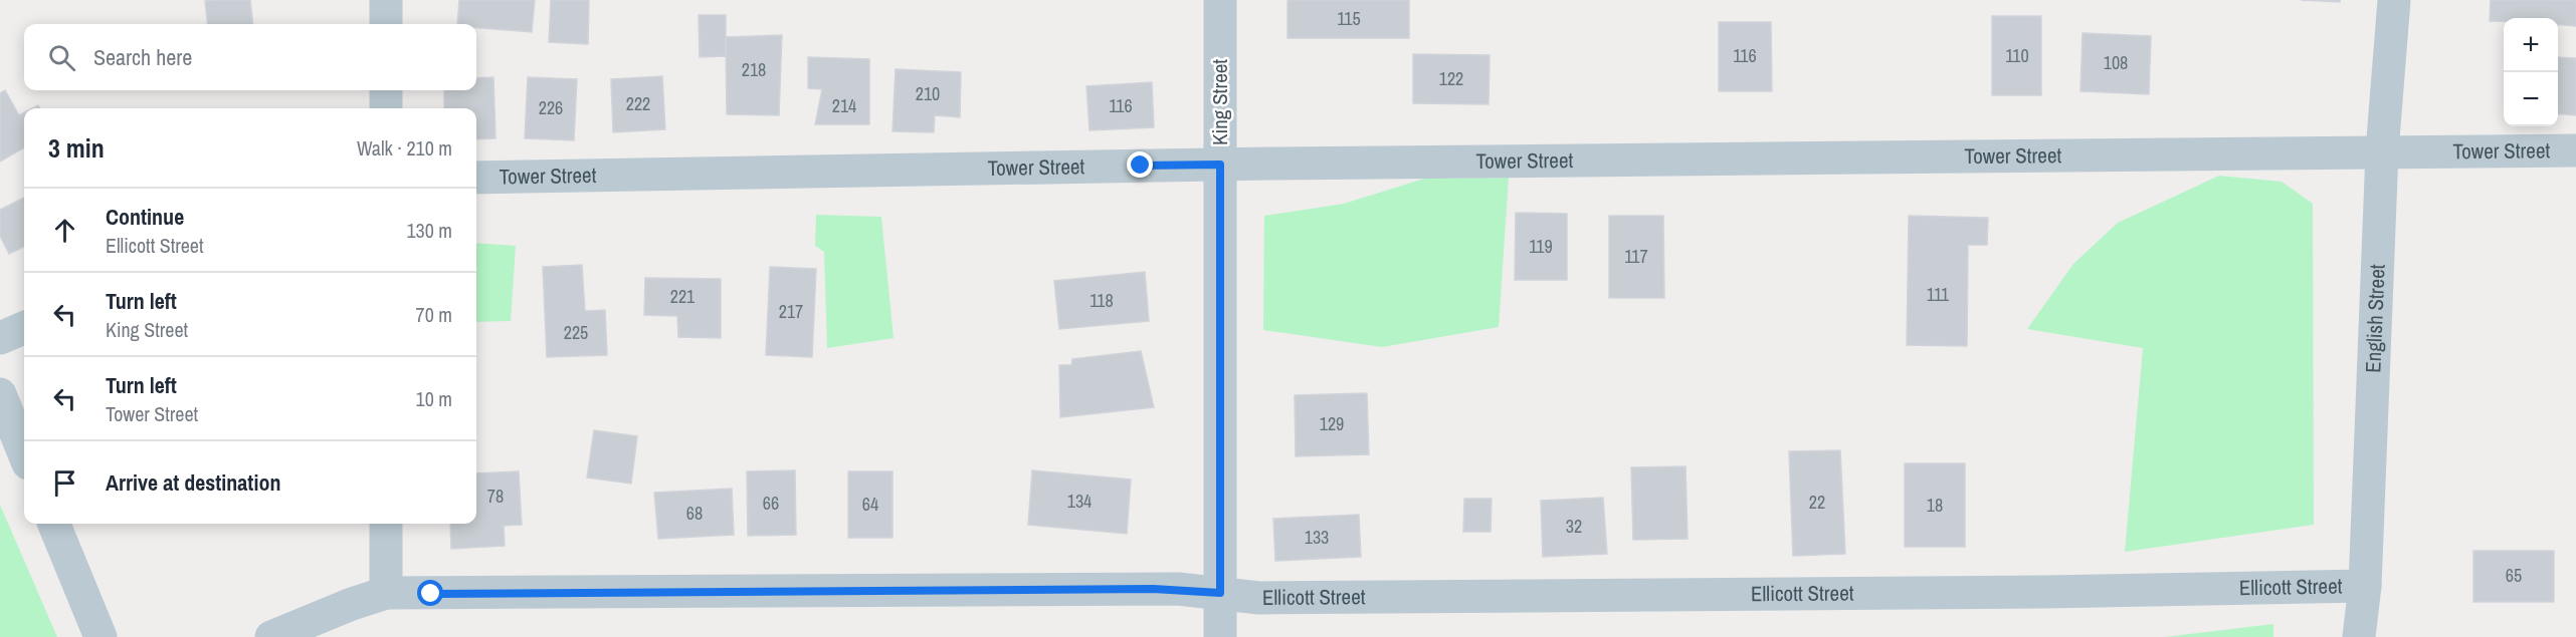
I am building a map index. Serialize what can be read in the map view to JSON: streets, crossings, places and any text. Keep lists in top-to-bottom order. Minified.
{"streets":{"street":["King Street","Tower Street","English Street","Ellicott Street"]},"crossings":[["King Street","Tower Street"],["King Street","Ellicott Street"],["Tower Street","English Street"],["English Street","Ellicott Street"]],"house_numbers":["115","116","110","108","218","122","210","222","214","116","226","119","117","111","221","118","217","225","129","78","134","22","66","64","18","68","32","133","65"],"page":{"map_buttons":["+","−"],"search":"Search here","heading":["3 min","Walk · 210 m"],"list":[["Continue","Ellicott Street","130 m"],["Turn left","King Street","70 m"],["Turn left","Tower Street","10 m"],"Arrive at destination"]}}
